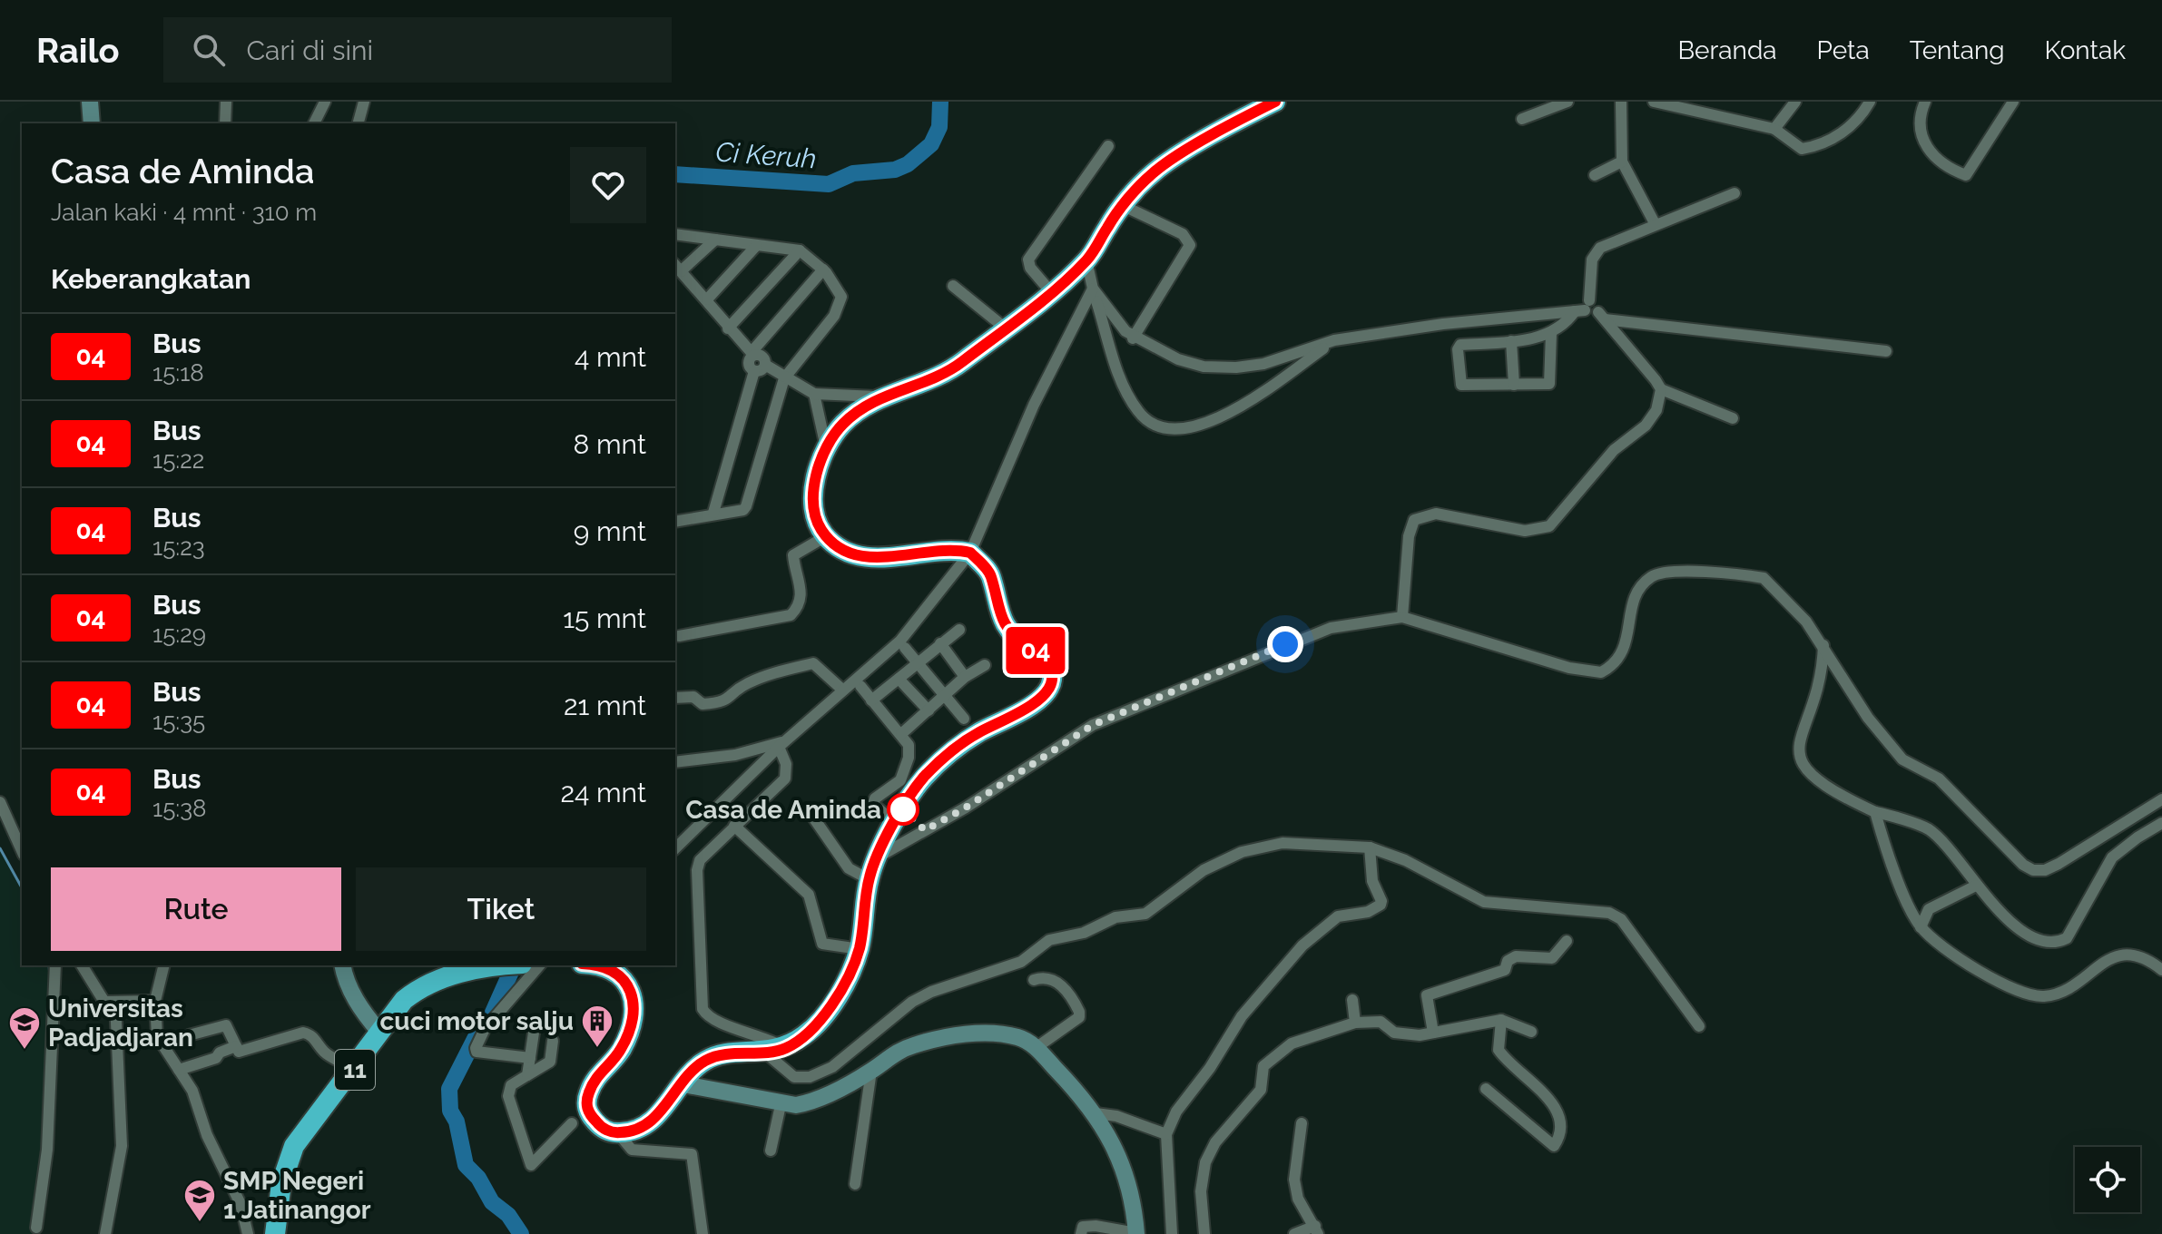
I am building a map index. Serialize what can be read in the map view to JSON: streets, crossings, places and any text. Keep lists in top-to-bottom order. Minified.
{"streets":{"highway":["11"]},"water":["Ci Keruh"],"places":{"other":["Casa de Aminda"],"building":["cuci motor salju"],"school or university":["Universitas Padjadjaran","SMP Negeri 1 Jatinangor"]},"lines":["bus line 04"],"page":{"header":"Railo","search":"Cari di sini","nav":["Beranda","Peta","Tentang","Kontak"],"on_map":"04","heading":[["Casa de Aminda","Jalan kaki · 4 mnt · 310 m"],"Keberangkatan"],"list":[{"mark":"04","name":"Bus","note":"15:18","value":"4 mnt"},{"mark":"04","name":"Bus","note":"15:22","value":"8 mnt"},{"mark":"04","name":"Bus","note":"15:23","value":"9 mnt"},{"mark":"04","name":"Bus","note":"15:29","value":"15 mnt"},{"mark":"04","name":"Bus","note":"15:35","value":"21 mnt"},{"mark":"04","name":"Bus","note":"15:38","value":"24 mnt"}],"buttons":["Rute","Tiket"]}}
